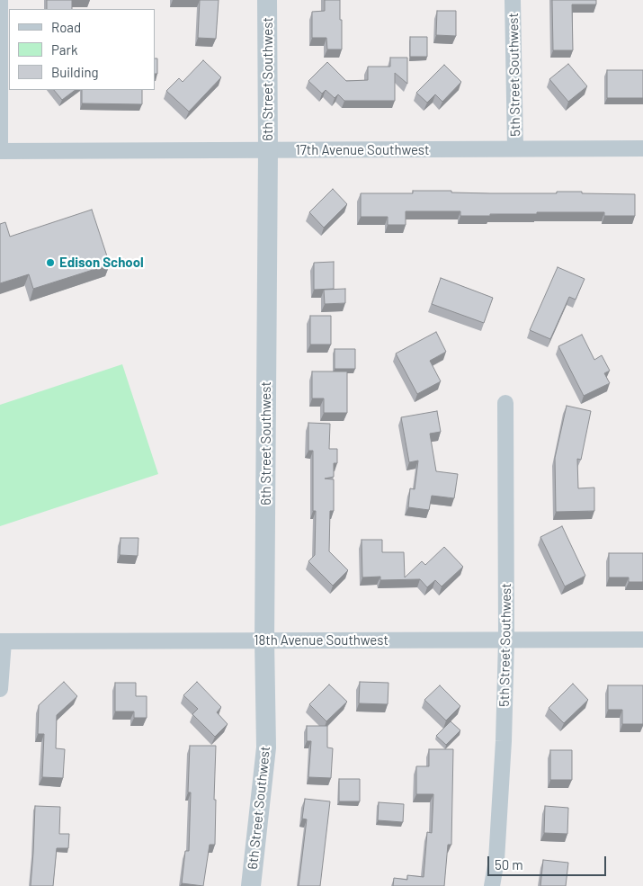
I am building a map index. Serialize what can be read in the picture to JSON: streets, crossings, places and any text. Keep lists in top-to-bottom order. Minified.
{"streets":{"street":["5th Street Southwest","6th Street Southwest","17th Avenue Southwest","18th Avenue Southwest"]},"crossings":[["5th Street Southwest","17th Avenue Southwest"],["5th Street Southwest","18th Avenue Southwest"],["6th Street Southwest","17th Avenue Southwest"],["6th Street Southwest","18th Avenue Southwest"]],"places":["Edison School"],"legend":["Road","Park","Building"],"scale_bar":"50 m"}
